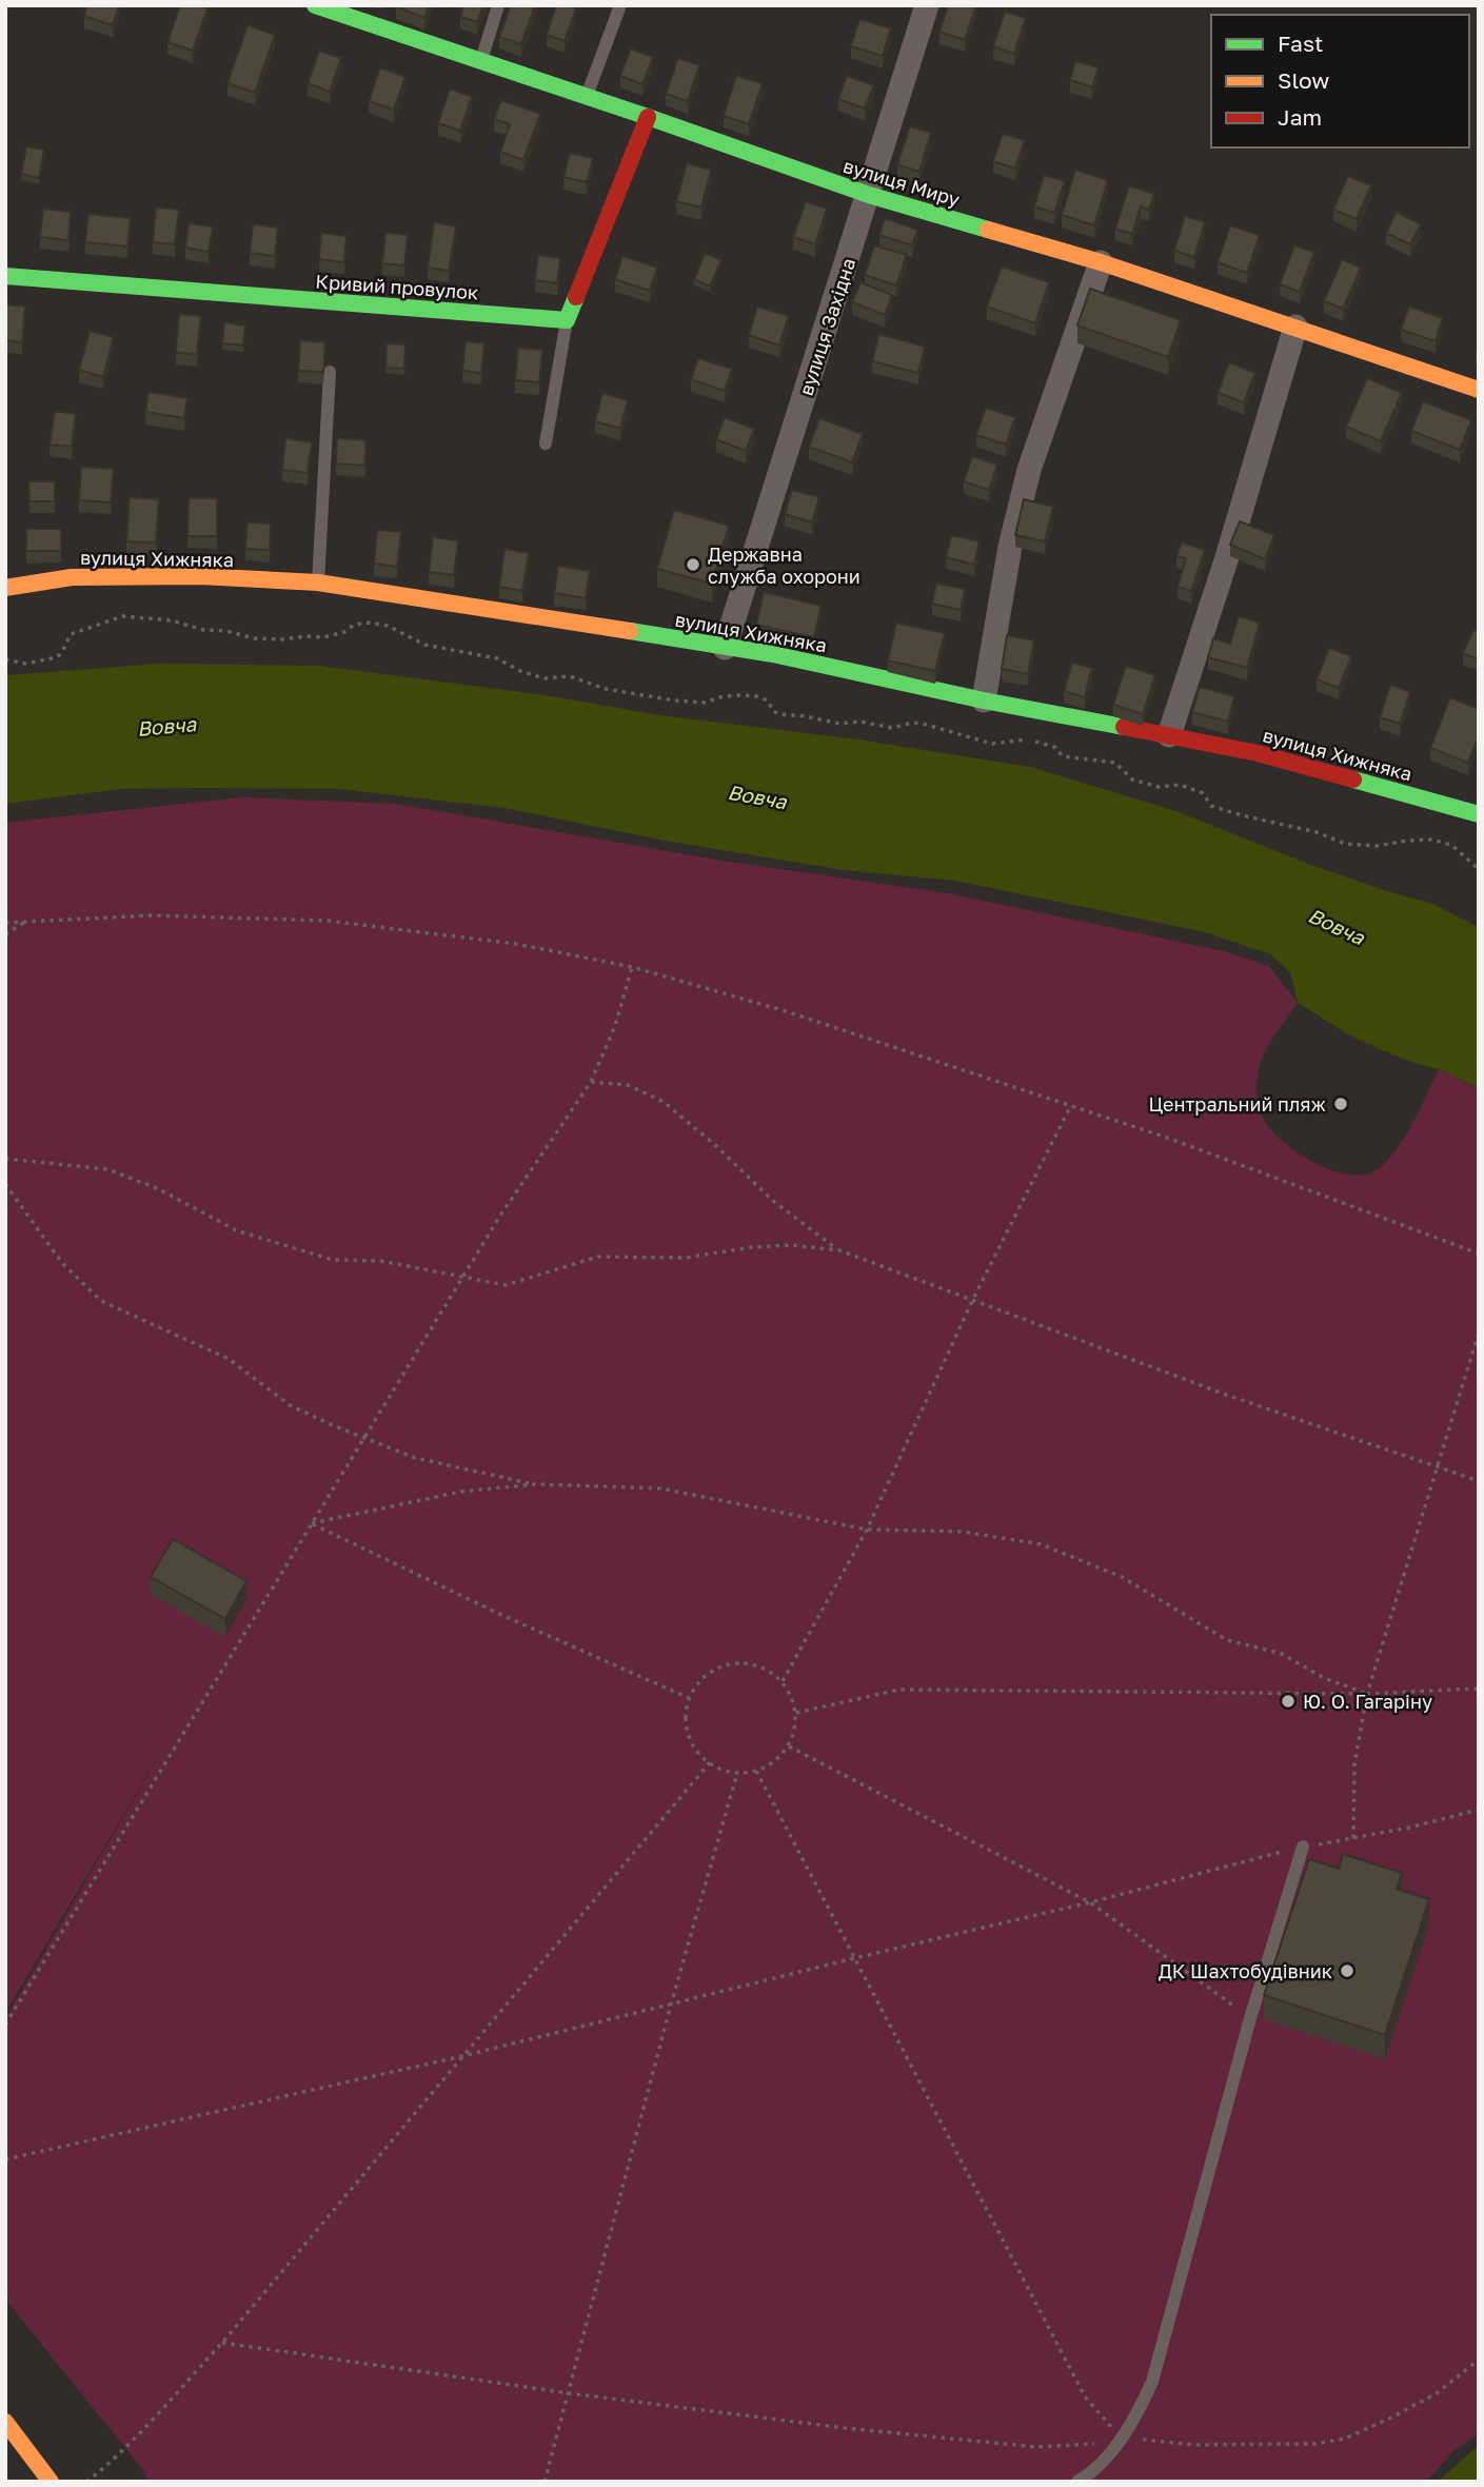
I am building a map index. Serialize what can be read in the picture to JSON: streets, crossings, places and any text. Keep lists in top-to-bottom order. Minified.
{"streets":{"main road":["вулиця Миру","Кривий провулок","вулиця Хижняка"],"street":["вулиця Західна"]},"crossings":[["вулиця Миру","вулиця Західна"],["вулиця Західна","вулиця Хижняка"]],"water":["Вовча"],"places":["Державна служба охорони","Центральний пляж","Ю. О. Гагаріну","ДК Шахтобудівник"],"legend":["Fast","Slow","Jam"]}
